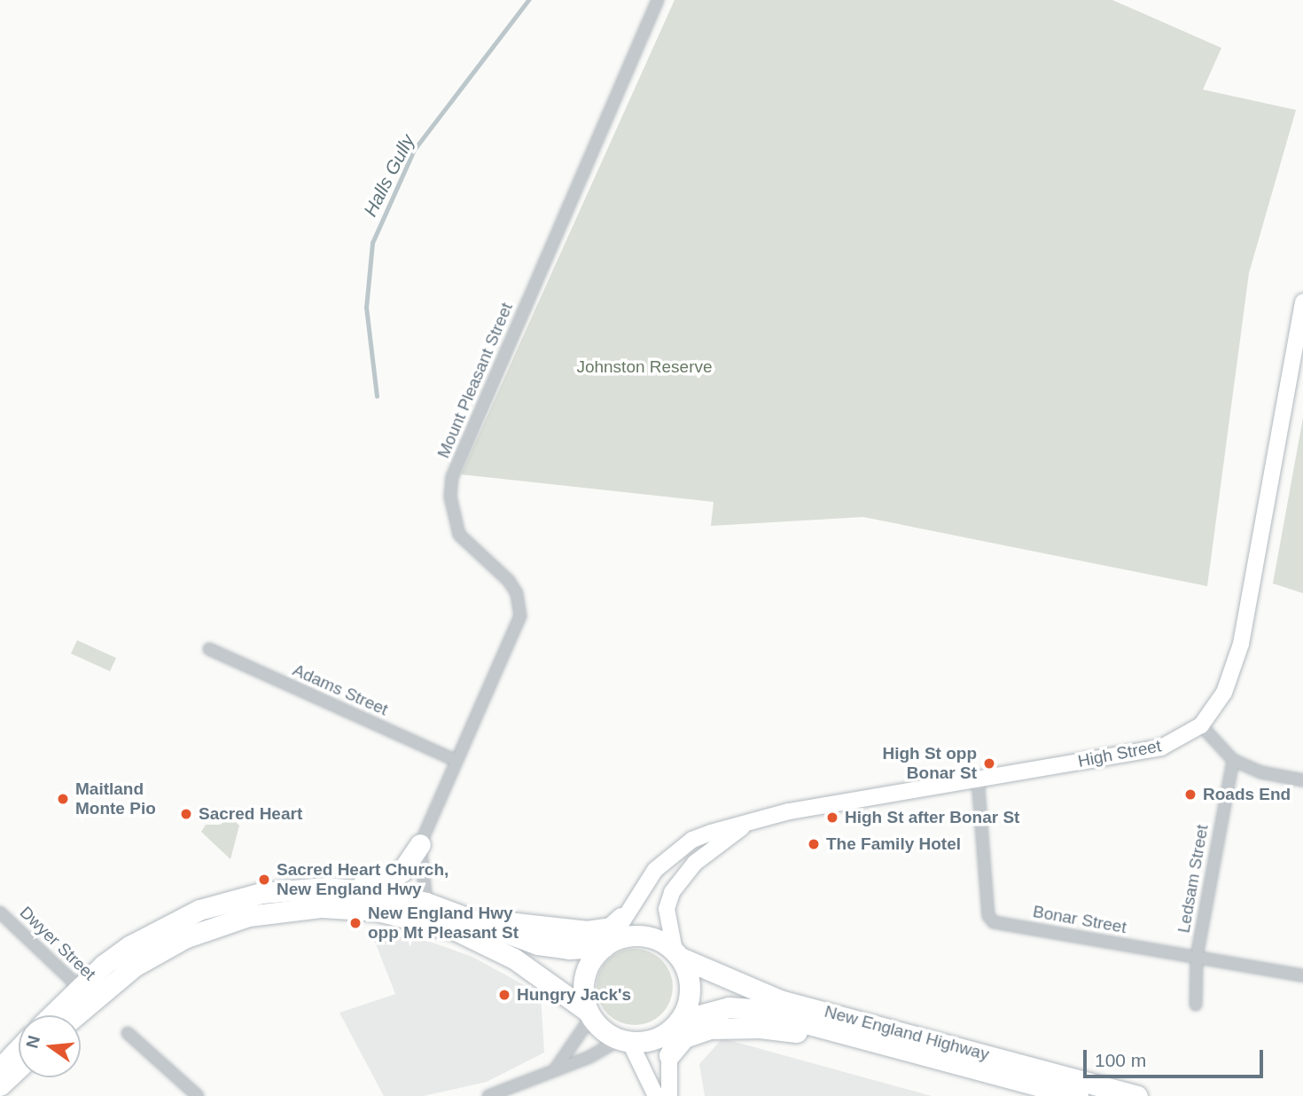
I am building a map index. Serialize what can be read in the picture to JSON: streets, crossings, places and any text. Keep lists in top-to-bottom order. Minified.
{"streets":{"highway":["New England Highway"],"main road":["High Street"],"street":["Mount Pleasant Street","Adams Street","Ledsam Street","Bonar Street","Dwyer Street"]},"crossings":[["Mount Pleasant Street","Adams Street"],["High Street","Bonar Street"],["High Street","New England Highway"],["Ledsam Street","Bonar Street"]],"water":["Halls Gully"],"parks":["Johnston Reserve"],"places":["High St opp Bonar St","Roads End","Maitland Monte Pio","Sacred Heart","High St after Bonar St","The Family Hotel","Sacred Heart Church, New England Hwy","New England Hwy opp Mt Pleasant St","Hungry Jack's"],"scale_bar":"100 m","north":"left"}
